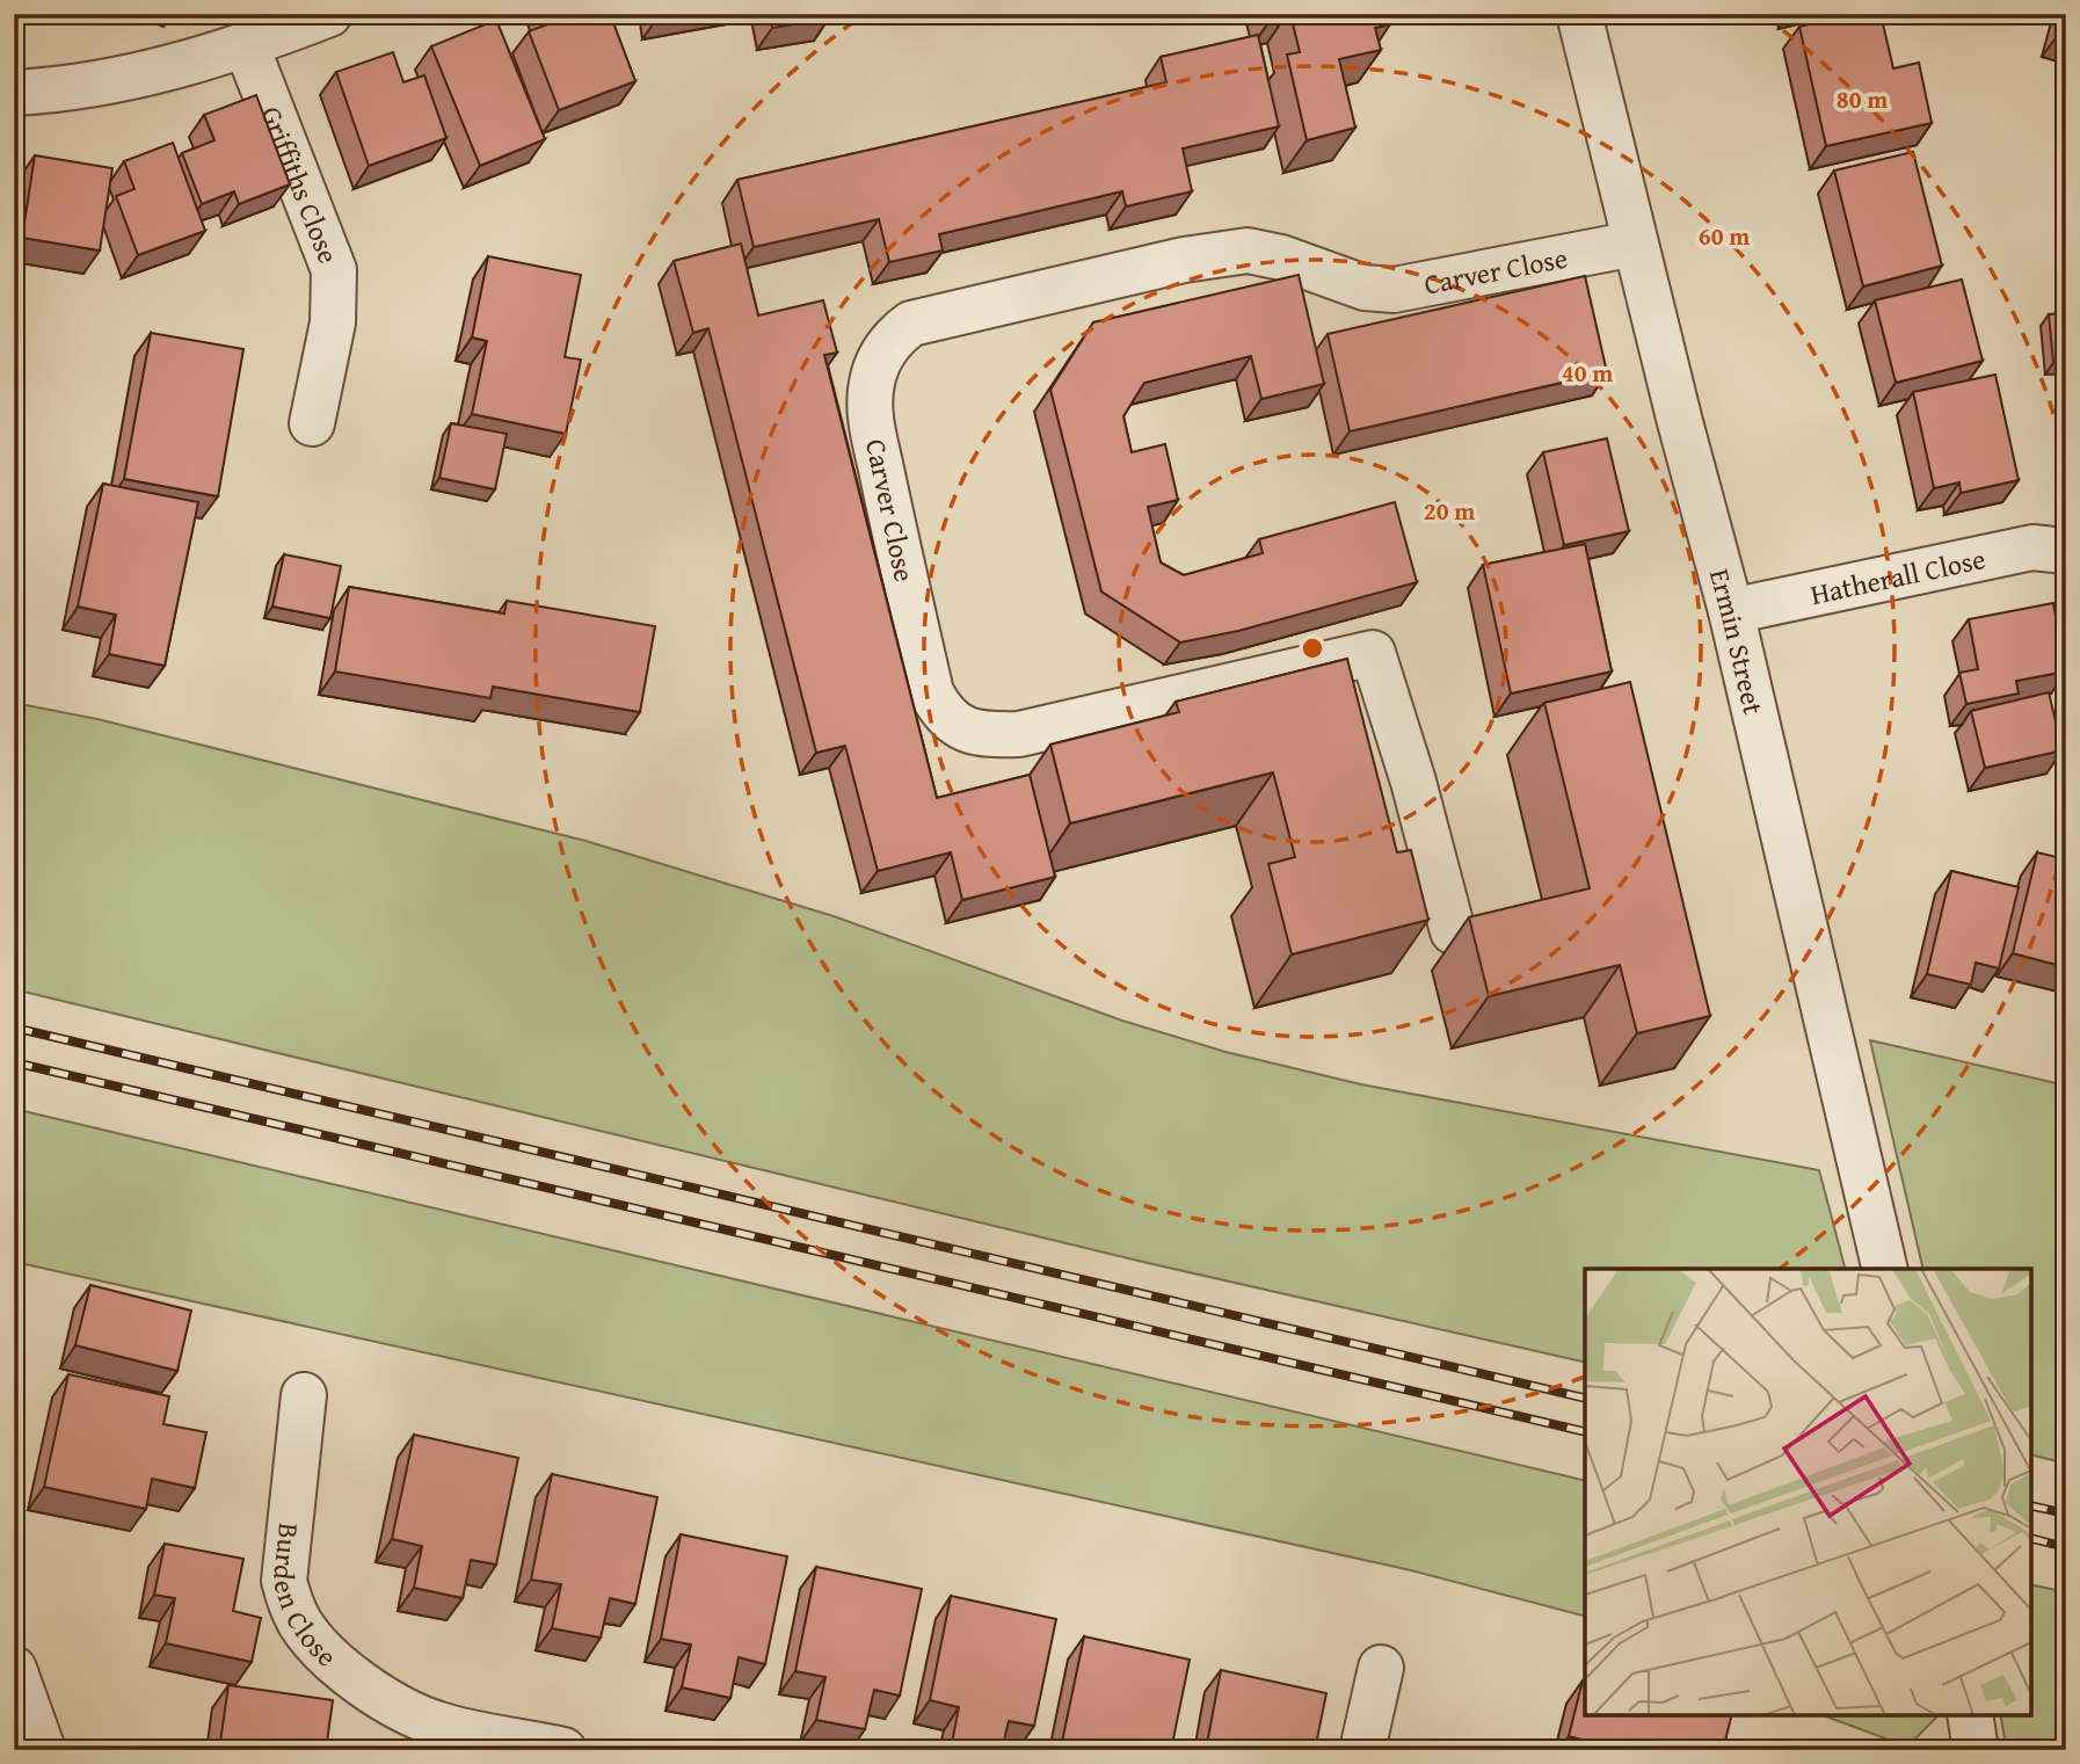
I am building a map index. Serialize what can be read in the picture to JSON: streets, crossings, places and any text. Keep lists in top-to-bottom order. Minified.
{"streets":{"street":["Griffiths Close","Carver Close","Hatherall Close","Ermin Street","Burden Close"]},"crossings":[["Carver Close","Ermin Street"],["Hatherall Close","Ermin Street"]],"rings":["80 m","60 m","40 m","20 m"]}
